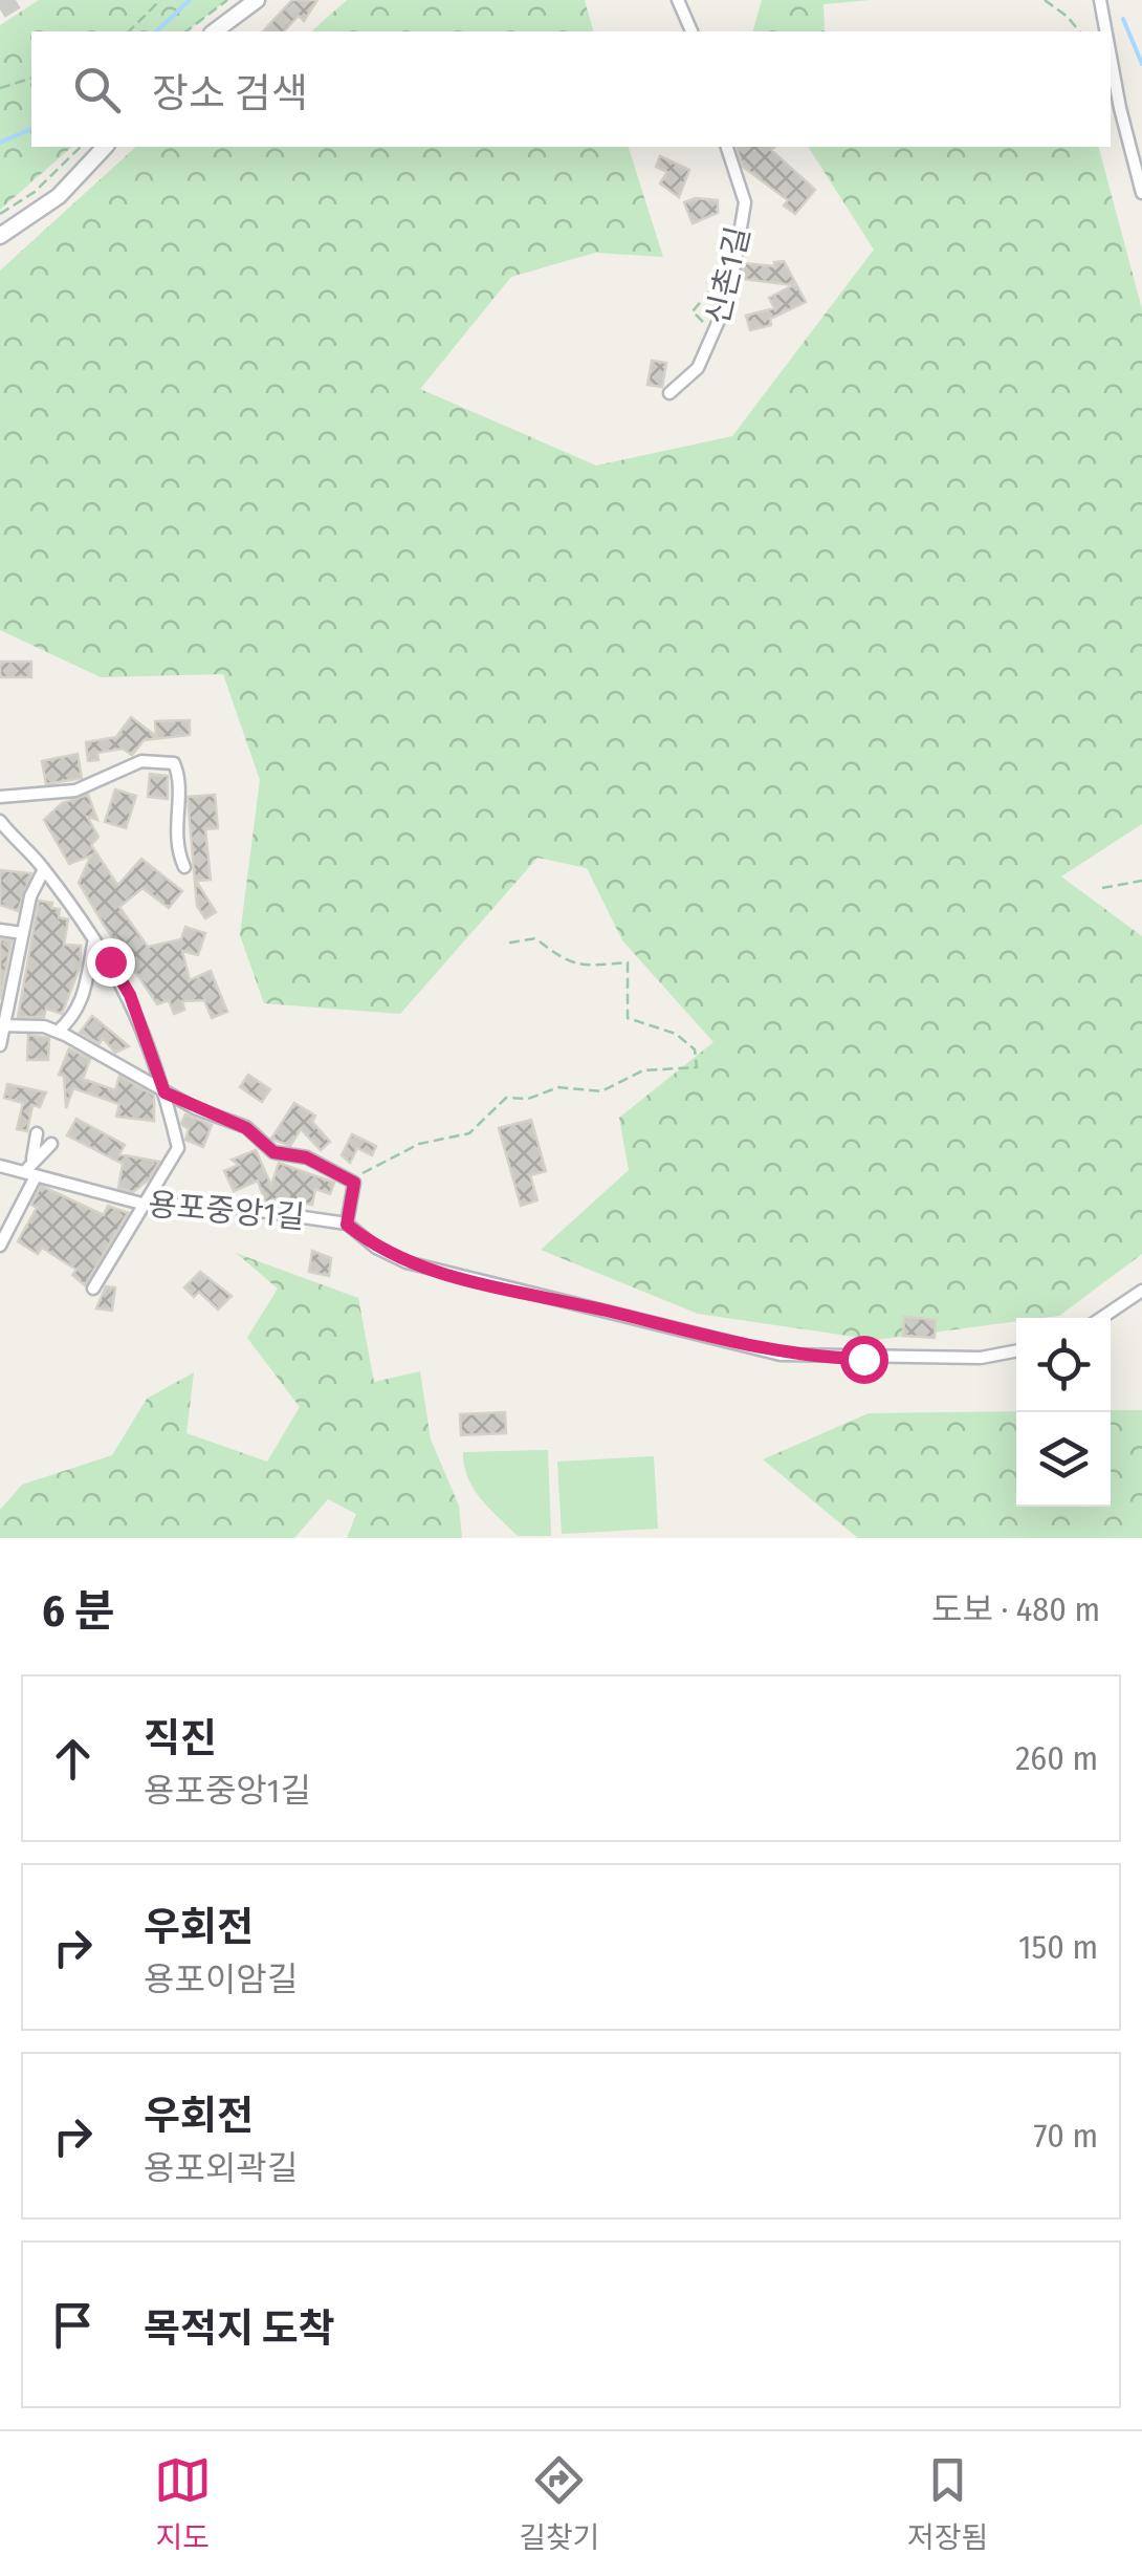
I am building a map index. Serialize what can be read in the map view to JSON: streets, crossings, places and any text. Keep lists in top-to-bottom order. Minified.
{"streets":{"street":["신촌1길","용포중앙1길"]},"page":{"search":"장소 검색","heading":["6 분","도보 · 480 m"],"list":[["직진","용포중앙1길","260 m"],["우회전","용포이암길","150 m"],["우회전","용포외곽길","70 m"],"목적지 도착"],"nav":["지도","길찾기","저장됨"]}}
